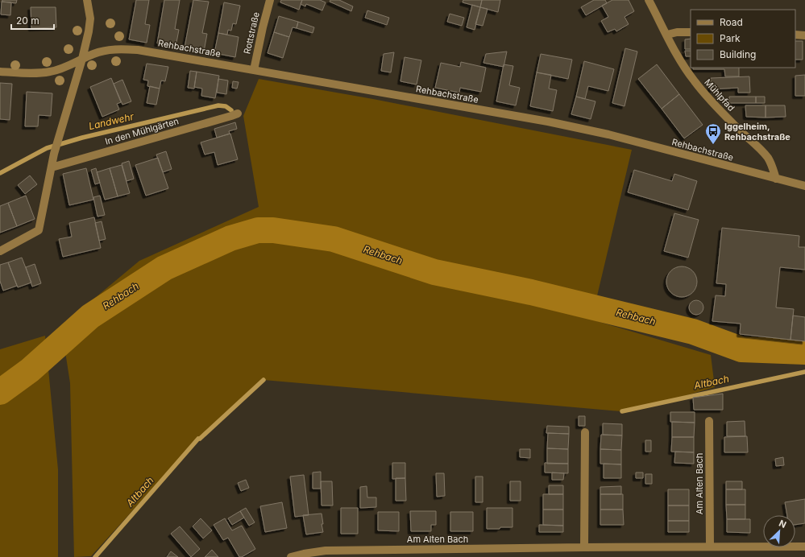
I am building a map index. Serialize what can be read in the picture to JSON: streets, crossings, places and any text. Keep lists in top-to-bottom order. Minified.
{"streets":{"street":["Rottstraße","Rehbachstraße","Mühlpfad","In den Mühlgärten","Am Alten Bach"]},"crossings":[["Rottstraße","Rehbachstraße"],["Rehbachstraße","Mühlpfad"]],"water":["Landwehr","Rehbach","Altbach"],"places":{"bus stop":["Iggelheim, Rehbachstraße"]},"legend":["Road","Park","Building"],"scale_bar":"20 m","north":"top right"}
